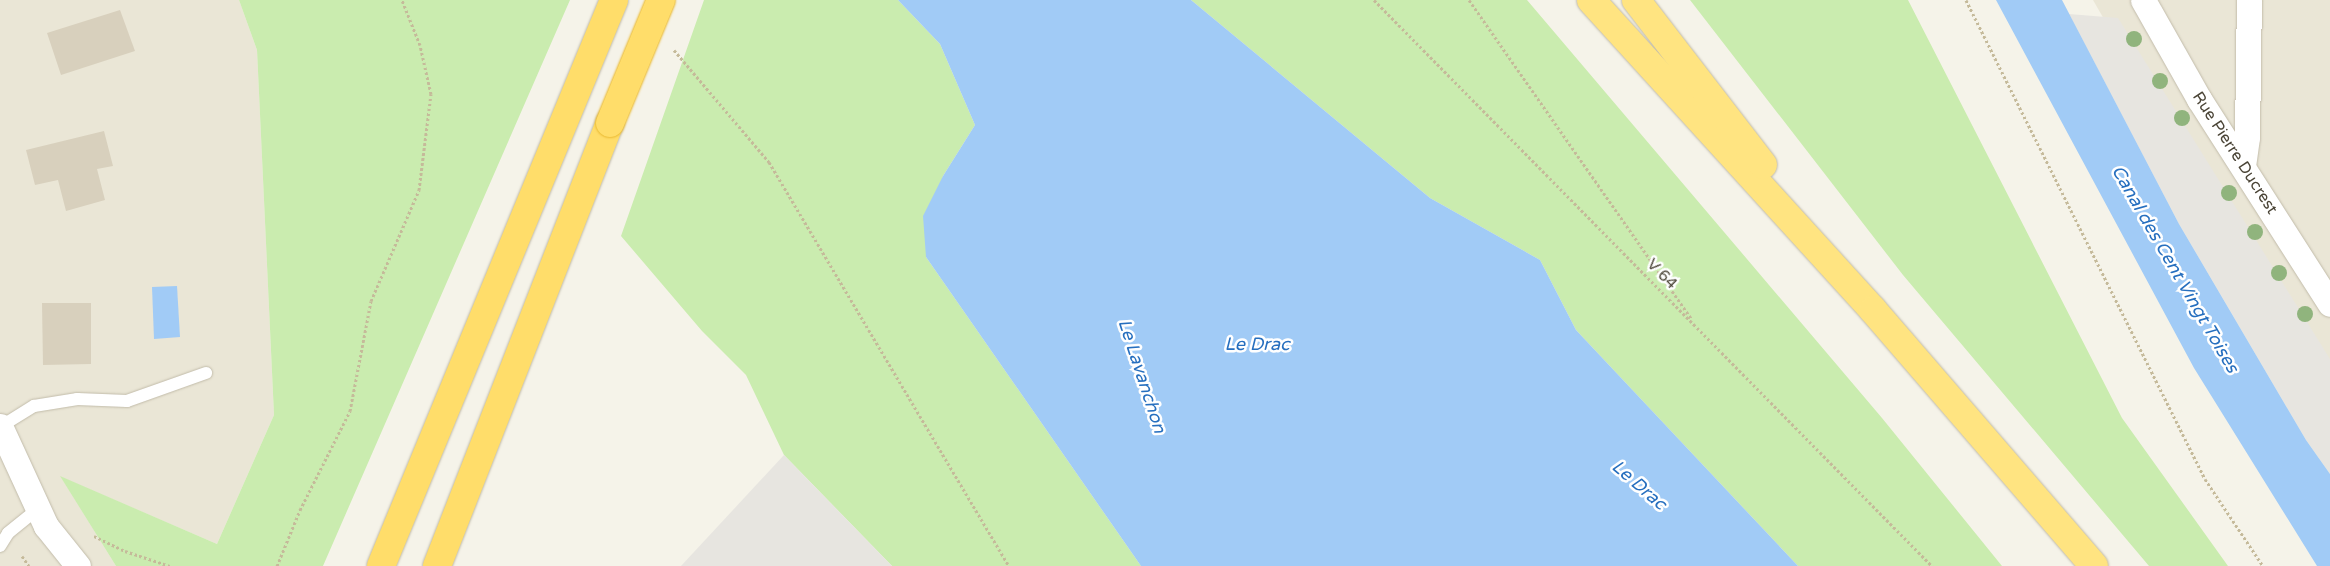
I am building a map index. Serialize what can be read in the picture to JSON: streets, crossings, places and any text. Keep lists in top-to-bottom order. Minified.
{"streets":{"street":["Rue Pierre Ducrest"],"path":["V 64"]},"water":["Canal des Cent Vingt Toises","Le Drac","Le Lavanchon"]}
